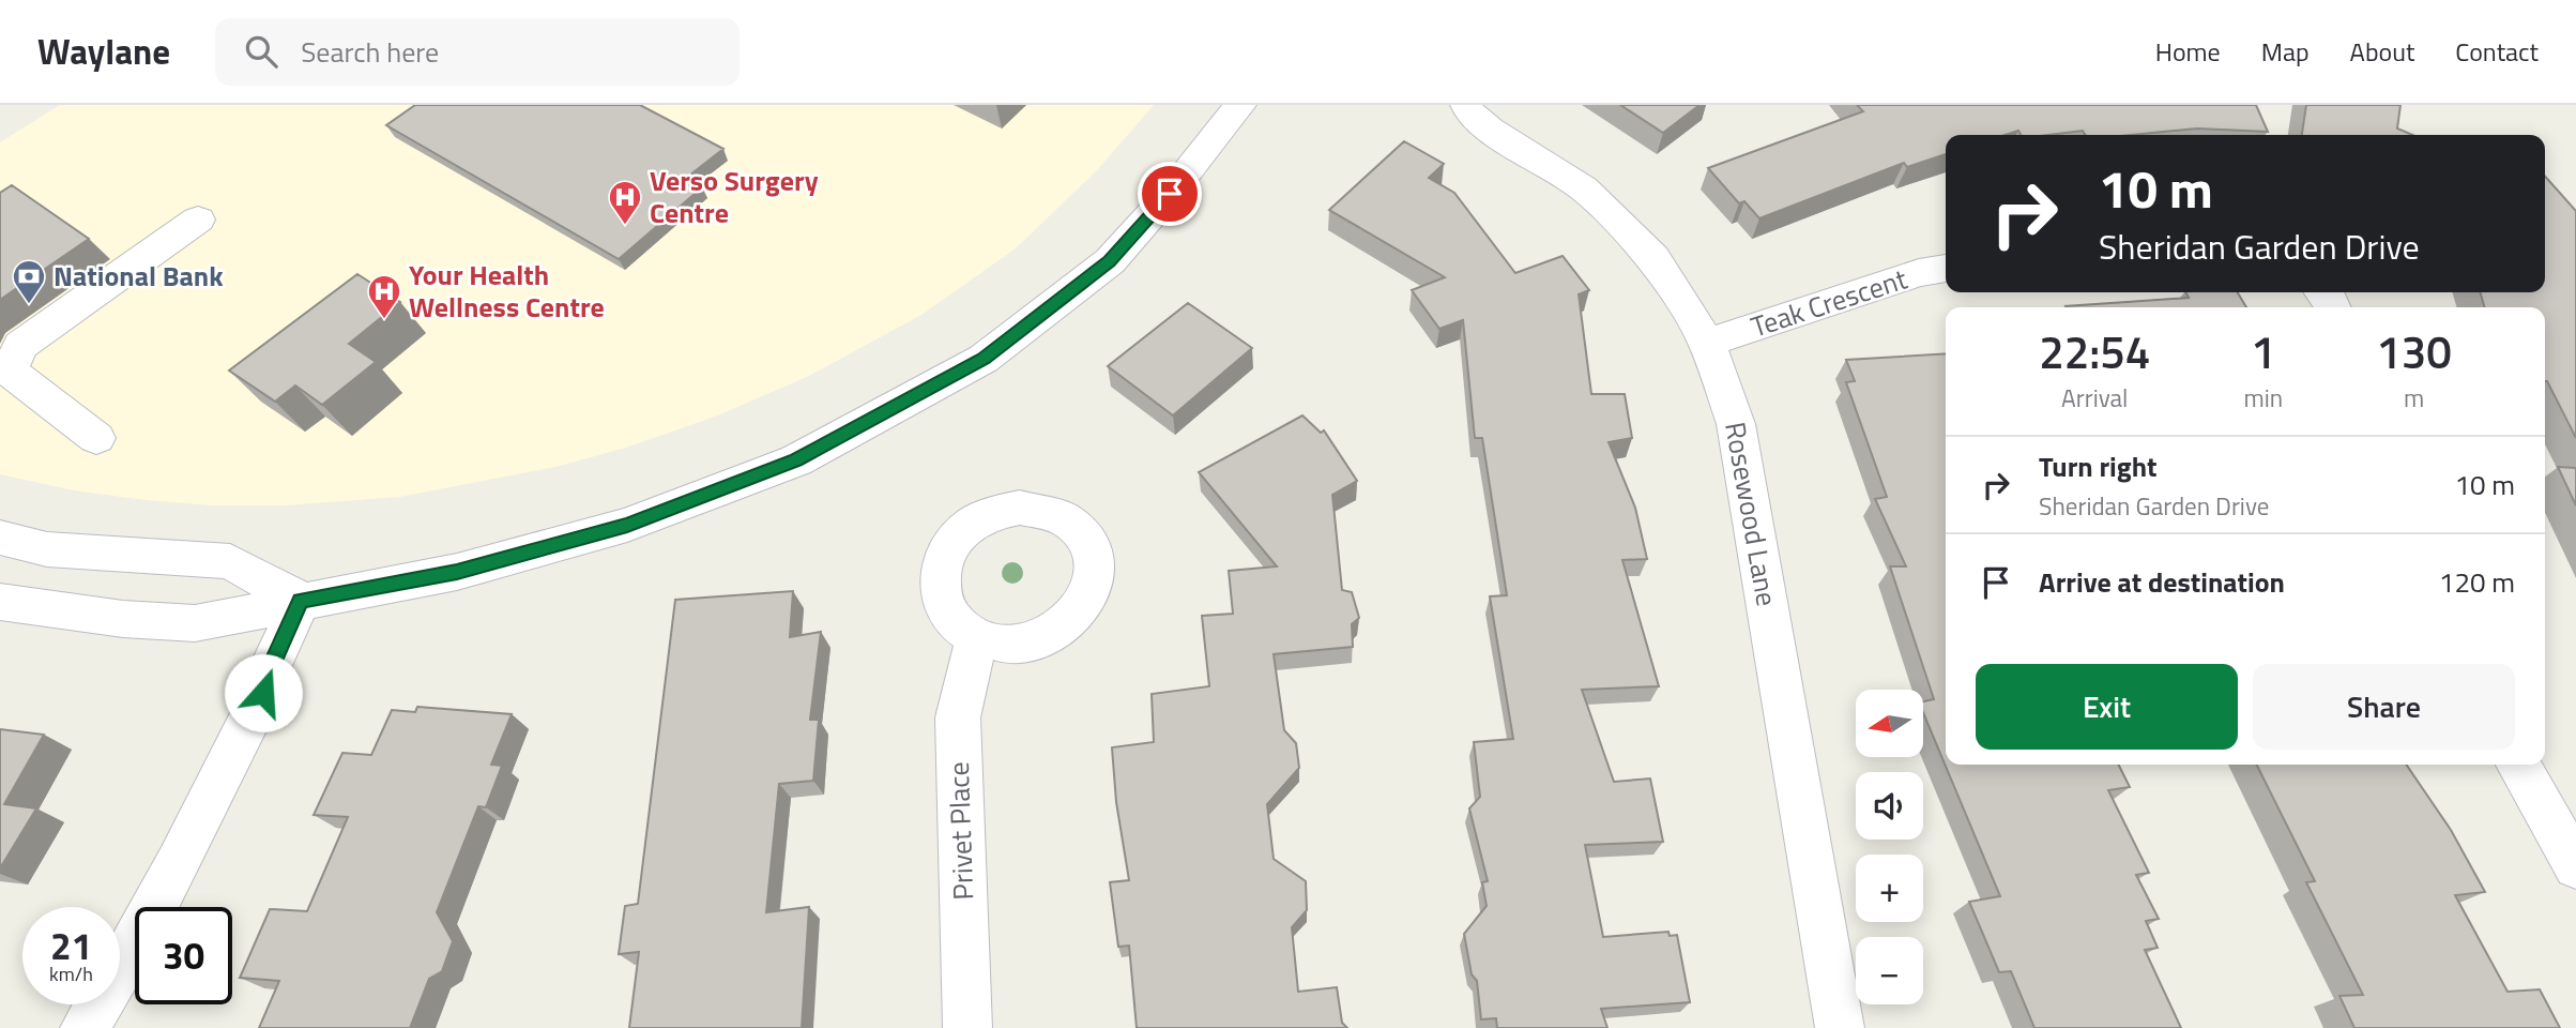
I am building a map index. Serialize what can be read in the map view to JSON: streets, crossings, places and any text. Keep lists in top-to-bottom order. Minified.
{"streets":{"street":["Teak Crescent","Rosewood Lane","Privet Place"]},"crossings":[["Teak Crescent","Rosewood Lane"]],"places":{"hospital":["Verso Surgery Centre","Your Health Wellness Centre"],"bank":["National Bank"]},"north":"left","page":{"header":"Waylane","search":"Search here","nav":["Home","Map","About","Contact"],"turn":["10 m","Sheridan Garden Drive"],"eta":["22:54","Arrival","1","min","130","m"],"list":[{"name":"Turn right","note":"Sheridan Garden Drive","value":"10 m"},{"name":"Arrive at destination","value":"120 m"}],"buttons":["Exit","Share"],"map_buttons":["+","−"],"speed":"21 km/h","limit":"30"}}
